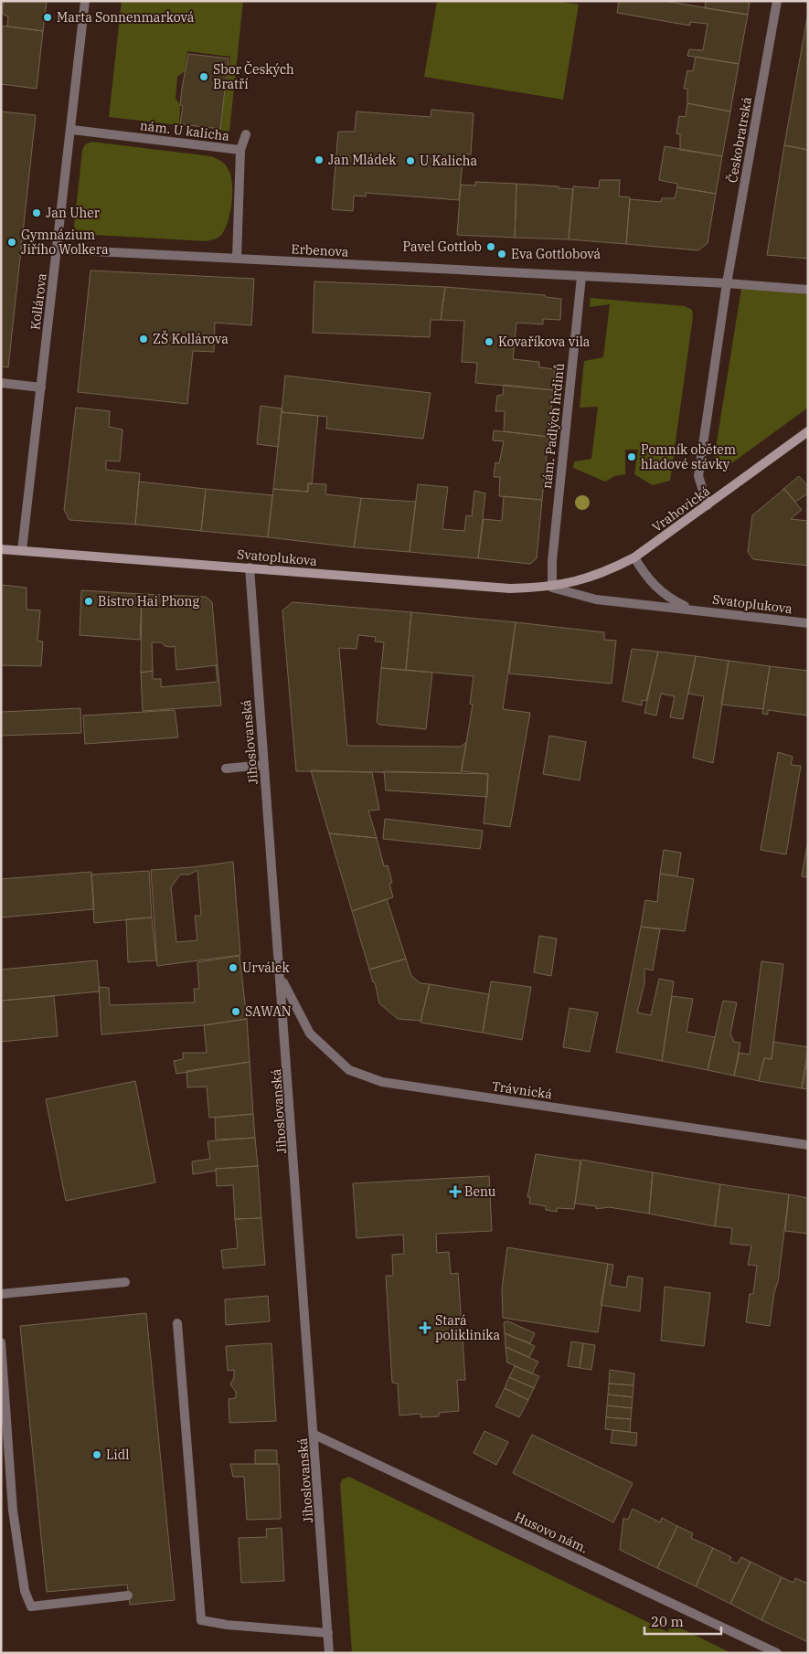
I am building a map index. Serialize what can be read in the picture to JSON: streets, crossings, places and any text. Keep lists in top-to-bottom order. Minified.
{"streets":{"street":["nám. U kalicha","Českobratrská","Erbenova","Kollárova","nám. Padlých hrdinů","Vrahovická","Svatoplukova","Jihoslovanská","Trávnická","Husovo nám."]},"crossings":[["nám. U kalicha","Erbenova"],["nám. U kalicha","Kollárova"],["Erbenova","Kollárova"],["Erbenova","nám. Padlých hrdinů"],["Kollárova","Svatoplukova"],["nám. Padlých hrdinů","Svatoplukova"],["Vrahovická","Svatoplukova"],["Svatoplukova","Jihoslovanská"],["Jihoslovanská","Trávnická"],["Jihoslovanská","Husovo nám."]],"places":{"other":["Marta Sonnenmarková","Sbor Českých Bratří","Jan Mládek","U Kalicha","Jan Uher","Gymnázium Jiřího Wolkera","Pavel Gottlob","Eva Gottlobová","ZŠ Kollárova","Kovaříkova vila","Pomník obětem hladové stávky","Bistro Hai Phong","Urválek","SAWAN","Lidl"],"health":["Benu","Stará poliklinika"]},"scale_bar":"20 m"}
